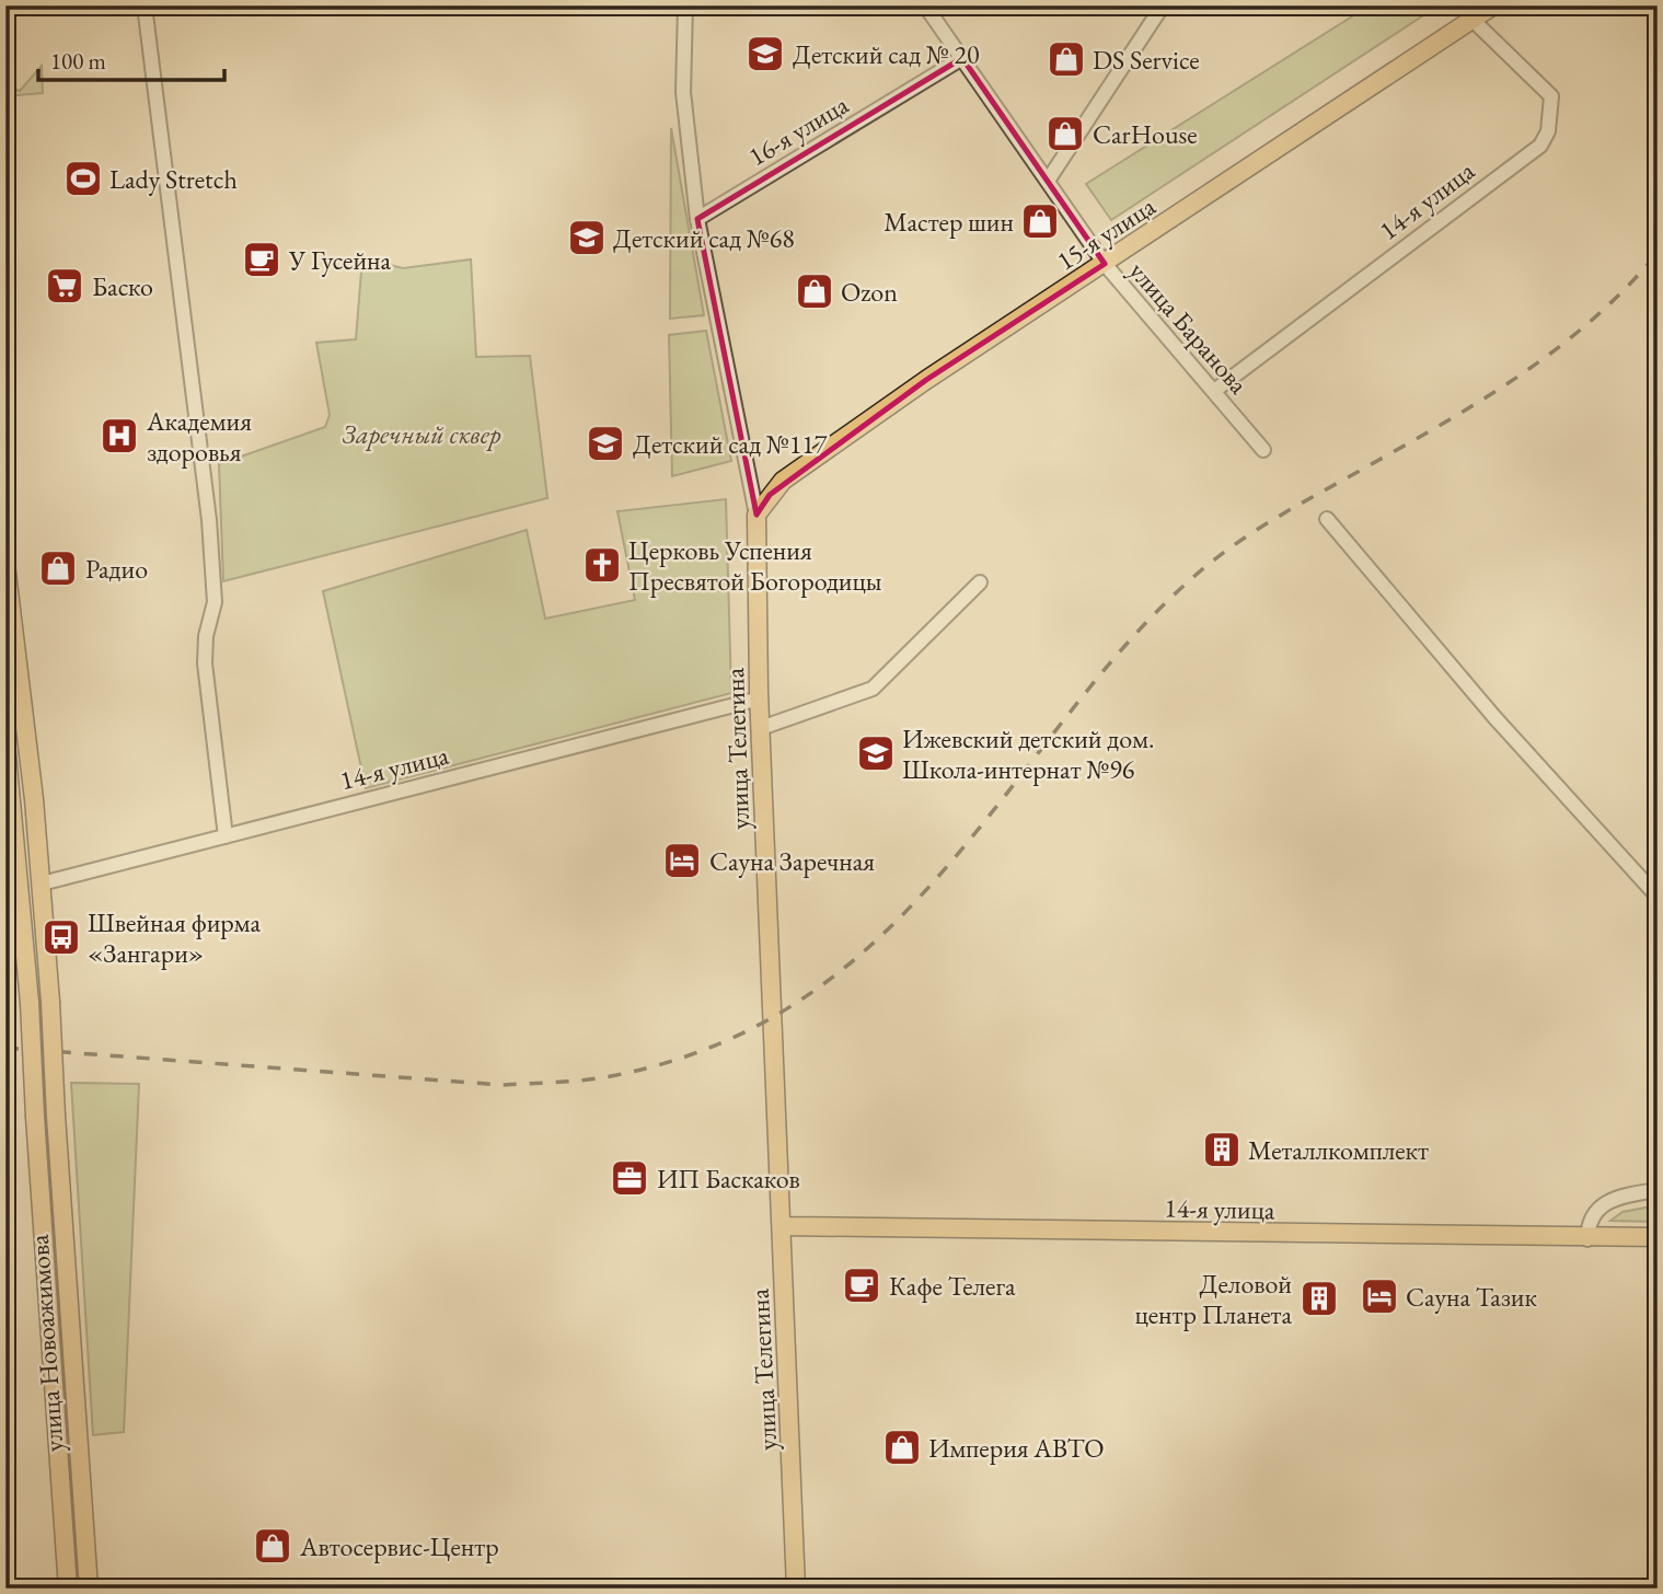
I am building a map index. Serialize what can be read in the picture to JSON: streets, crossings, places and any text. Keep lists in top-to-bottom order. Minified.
{"streets":{"main road":["14-я улица","15-я улица","улица Телегина","улица Новоажимова"],"street":["16-я улица","улица Баранова"]},"crossings":[["16-я улица","улица Баранова"],["16-я улица","улица Телегина"],["14-я улица","15-я улица"],["14-я улица","улица Баранова"],["14-я улица","улица Телегина"],["14-я улица","улица Новоажимова"],["15-я улица","улица Баранова"],["15-я улица","улица Телегина"]],"parks":["Заречный сквер"],"places":{"school or university":["Детский сад № 20","Детский сад №68","Детский сад №117","Ижевский детский дом. Школа-интернат №96"],"shop":["DS Service","CarHouse","Мастер шин","Ozon","Радио","Империя АВТО","Автосервис-Центр"],"sports":["Lady Stretch"],"cafe":["У Гусейна","Кафе Телега"],"supermarket":["Баско"],"hospital":["Академия здоровья"],"church":["Церковь Успения Пресвятой Богородицы"],"hotel":["Сауна Заречная","Сауна Тазик"],"bus stop":["Швейная фирма «Зангари»"],"building":["Металлкомплект","Деловой центр Планета"],"office":["ИП Баскаков"]},"scale_bar":"100 m"}
